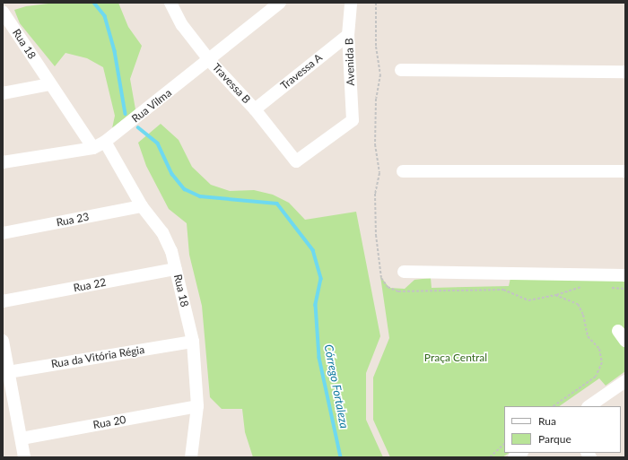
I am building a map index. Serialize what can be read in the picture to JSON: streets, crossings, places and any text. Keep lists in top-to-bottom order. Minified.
{"streets":{"street":["Rua 18","Avenida B","Travessa A","Travessa B","Rua Vilma","Rua 23","Rua 22","Rua da Vitória Régia","Rua 20"]},"crossings":[["Rua 18","Rua Vilma"],["Rua 18","Rua 23"],["Rua 18","Rua 22"],["Rua 18","Rua da Vitória Régia"],["Rua 18","Rua 20"],["Avenida B","Travessa A"],["Avenida B","Travessa B"],["Travessa A","Travessa B"],["Travessa B","Rua Vilma"]],"water":["Córrego Fortaleza"],"parks":["Praça Central"],"legend":["Rua","Parque"]}
